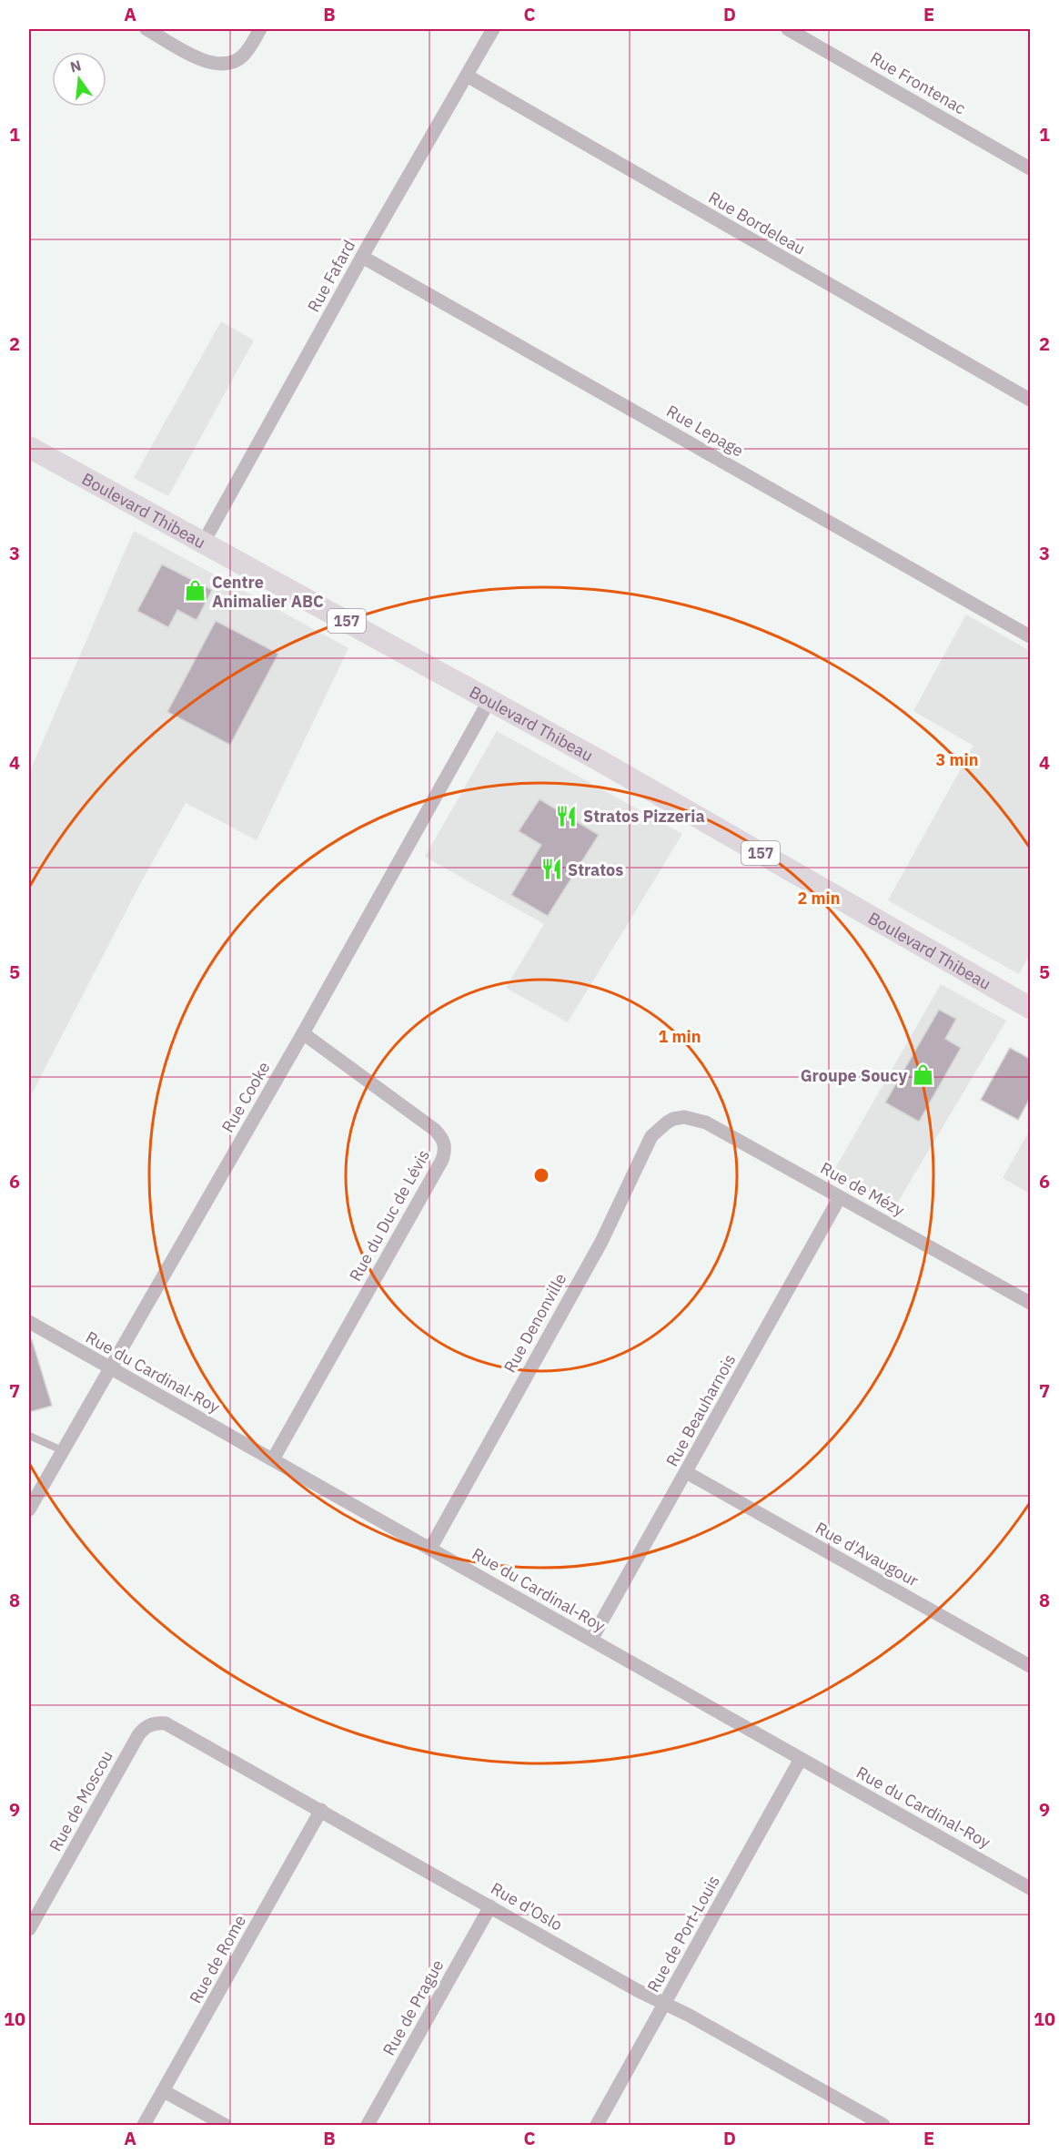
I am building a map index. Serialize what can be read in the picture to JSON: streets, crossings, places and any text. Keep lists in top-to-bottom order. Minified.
{"streets":{"main road":["Boulevard Thibeau","157"],"street":["Rue Frontenac","Rue Bordeleau","Rue Fafard","Rue Lepage","Rue Cooke","Rue de Mézy","Rue du Duc de Lévis","Rue Denonville","Rue du Cardinal-Roy","Rue Beauharnois","Rue d'Avaugour","Rue de Moscou","Rue d'Oslo","Rue de Port-Louis","Rue de Rome","Rue de Prague"]},"crossings":[["Rue Bordeleau","Rue Fafard"],["Rue Fafard","Rue Lepage"],["Rue Fafard","Boulevard Thibeau"],["Boulevard Thibeau","Rue Cooke"],["Rue Cooke","Rue du Duc de Lévis"],["Rue Cooke","Rue du Cardinal-Roy"],["Rue de Mézy","Rue Denonville"],["Rue de Mézy","Rue Beauharnois"],["Rue du Duc de Lévis","Rue du Cardinal-Roy"],["Rue Denonville","Rue du Cardinal-Roy"],["Rue du Cardinal-Roy","Rue Beauharnois"],["Rue du Cardinal-Roy","Rue de Port-Louis"],["Rue Beauharnois","Rue d'Avaugour"],["Rue de Moscou","Rue d'Oslo"],["Rue d'Oslo","Rue de Port-Louis"],["Rue d'Oslo","Rue de Rome"],["Rue d'Oslo","Rue de Prague"]],"places":{"shop":["Centre Animalier ABC","Groupe Soucy"],"restaurant":["Stratos Pizzeria","Stratos"]},"north":"top","grid":{"columns":["A","B","C","D","E"],"rows":["1","2","3","4","5","6","7","8","9","10"]},"rings":["3 min","2 min","1 min"]}
